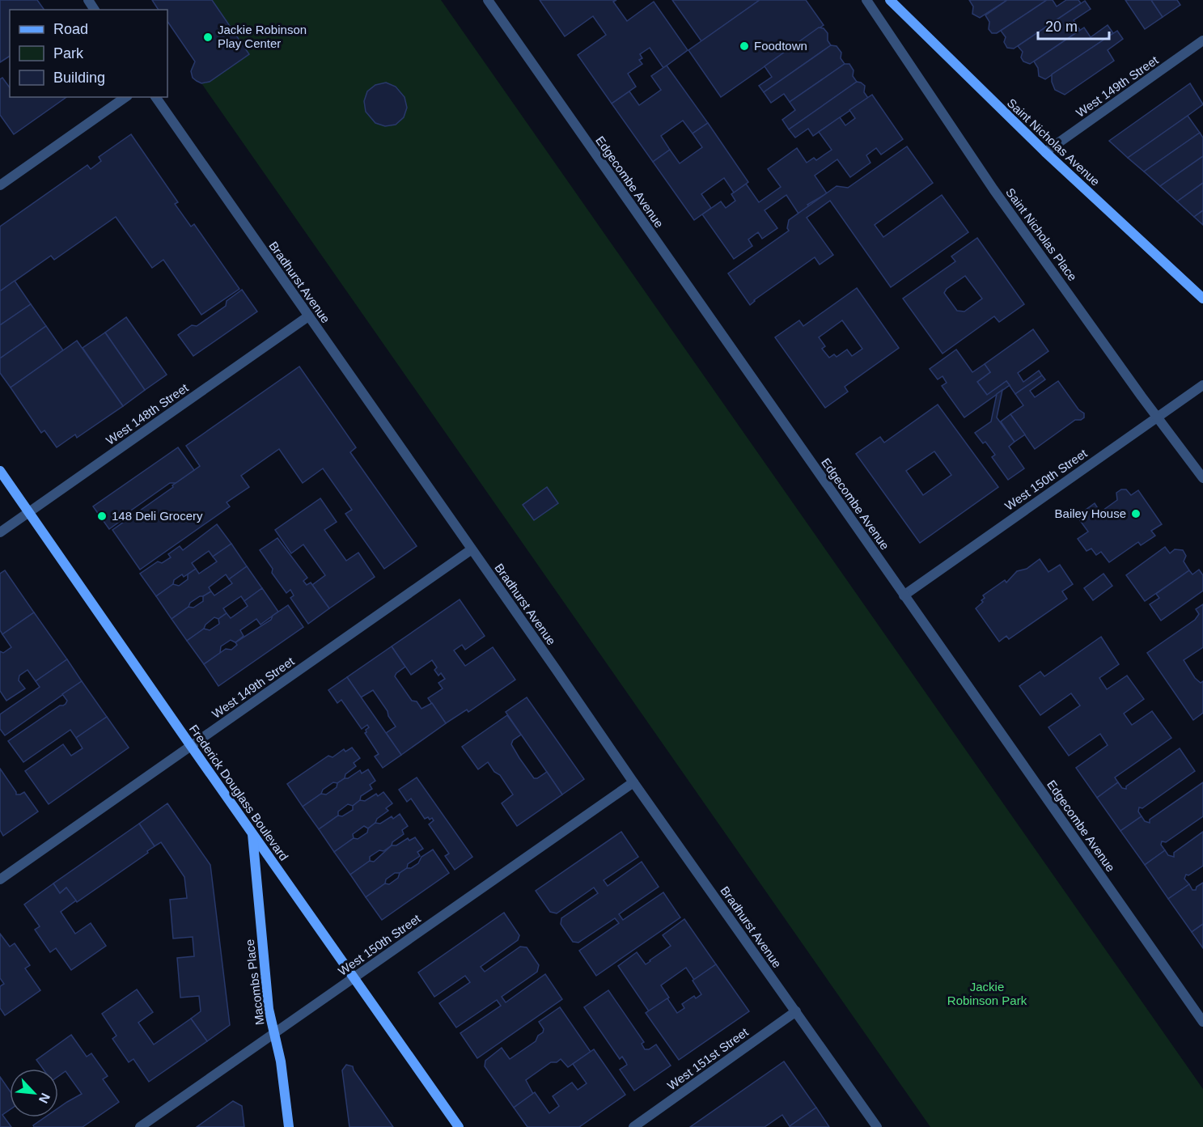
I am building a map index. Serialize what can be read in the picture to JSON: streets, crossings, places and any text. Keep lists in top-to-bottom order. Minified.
{"streets":{"main road":["Saint Nicholas Avenue","Frederick Douglass Boulevard","Macombs Place"],"street":["West 149th Street","Edgecombe Avenue","Saint Nicholas Place","Bradhurst Avenue","West 148th Street","West 150th Street","West 151st Street"]},"crossings":[["West 149th Street","Saint Nicholas Avenue"],["West 149th Street","Bradhurst Avenue"],["West 149th Street","Frederick Douglass Boulevard"],["Edgecombe Avenue","West 150th Street"],["Saint Nicholas Place","West 150th Street"],["Bradhurst Avenue","West 148th Street"],["Bradhurst Avenue","West 150th Street"],["Bradhurst Avenue","West 151st Street"],["West 148th Street","Frederick Douglass Boulevard"],["West 150th Street","Frederick Douglass Boulevard"],["West 150th Street","Macombs Place"],["Frederick Douglass Boulevard","Macombs Place"]],"parks":["Jackie Robinson Park"],"places":["Jackie Robinson Play Center","Foodtown","Bailey House","148 Deli Grocery"],"legend":["Road","Park","Building"],"scale_bar":"20 m","north":"bottom right"}
